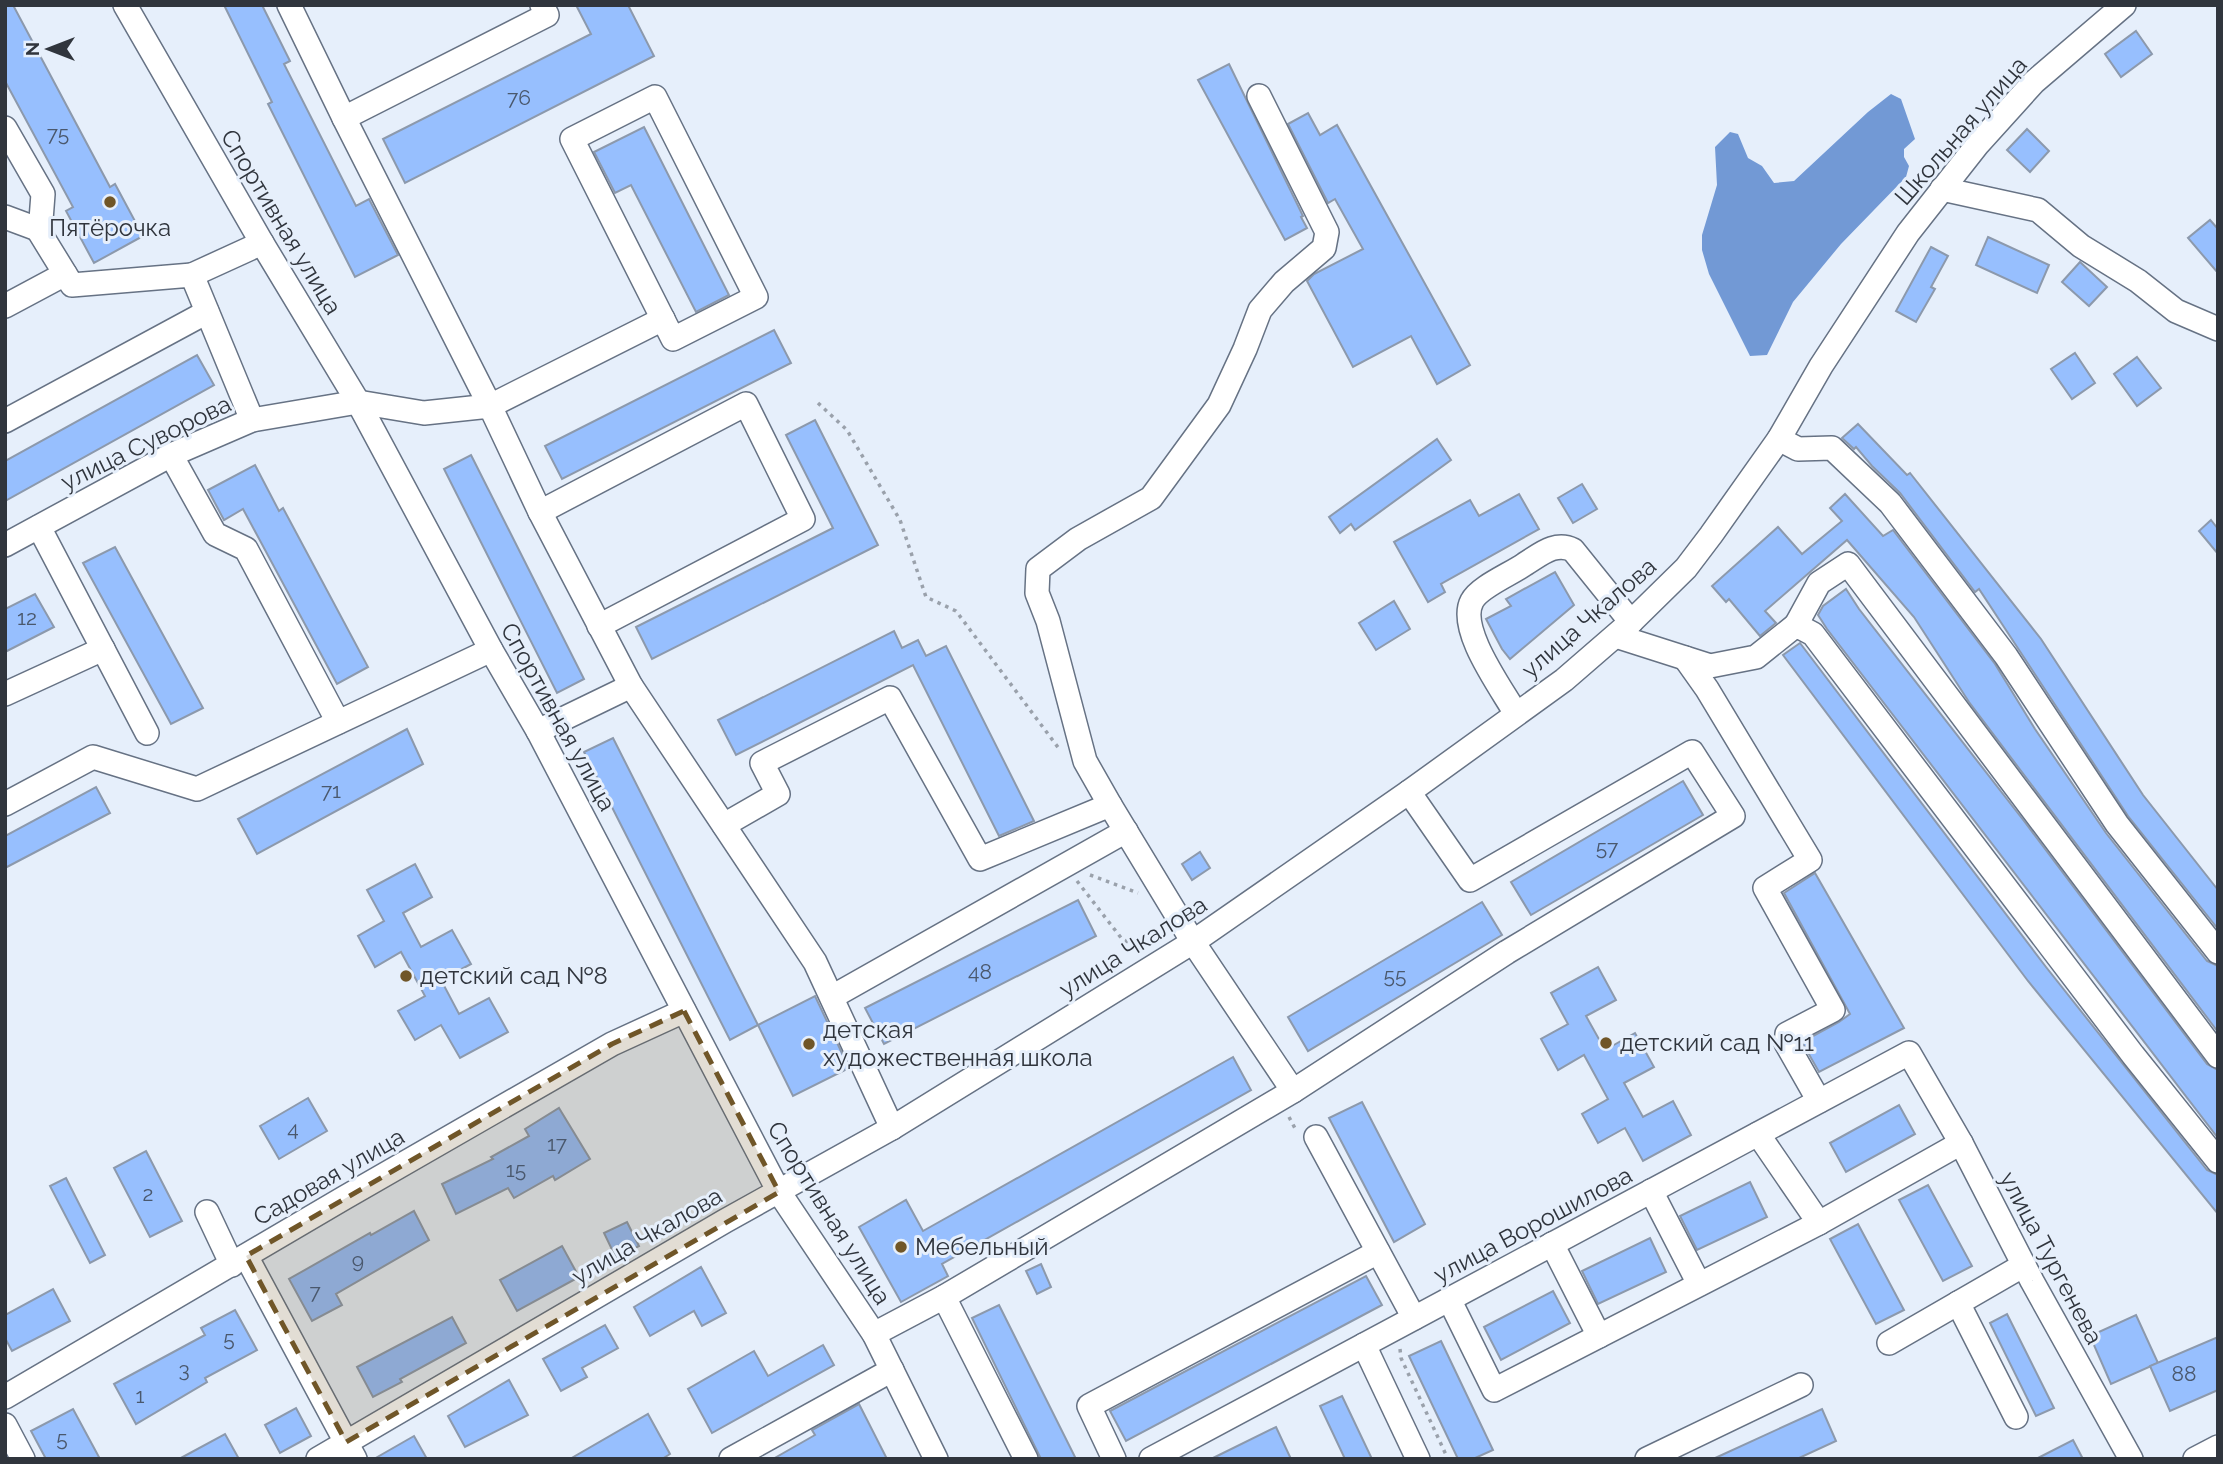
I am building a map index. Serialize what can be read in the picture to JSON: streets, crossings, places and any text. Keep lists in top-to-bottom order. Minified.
{"streets":{"street":["Школьная улица","Спортивная улица","улица Суворова","улица Чкалова","Садовая улица","улица Ворошилова","улица Тургенева"]},"crossings":[["Школьная улица","улица Чкалова"],["Спортивная улица","улица Суворова"],["Спортивная улица","улица Чкалова"],["Спортивная улица","Садовая улица"],["улица Ворошилова","улица Тургенева"]],"places":["Пятёрочка","детский сад №8","детский сад №11","детская художественная школа","Мебельный"],"house_numbers":["76","75","12","71","57","48","55","4","17","15","2","9","7","5","3","88","1","5"],"north":"left"}
